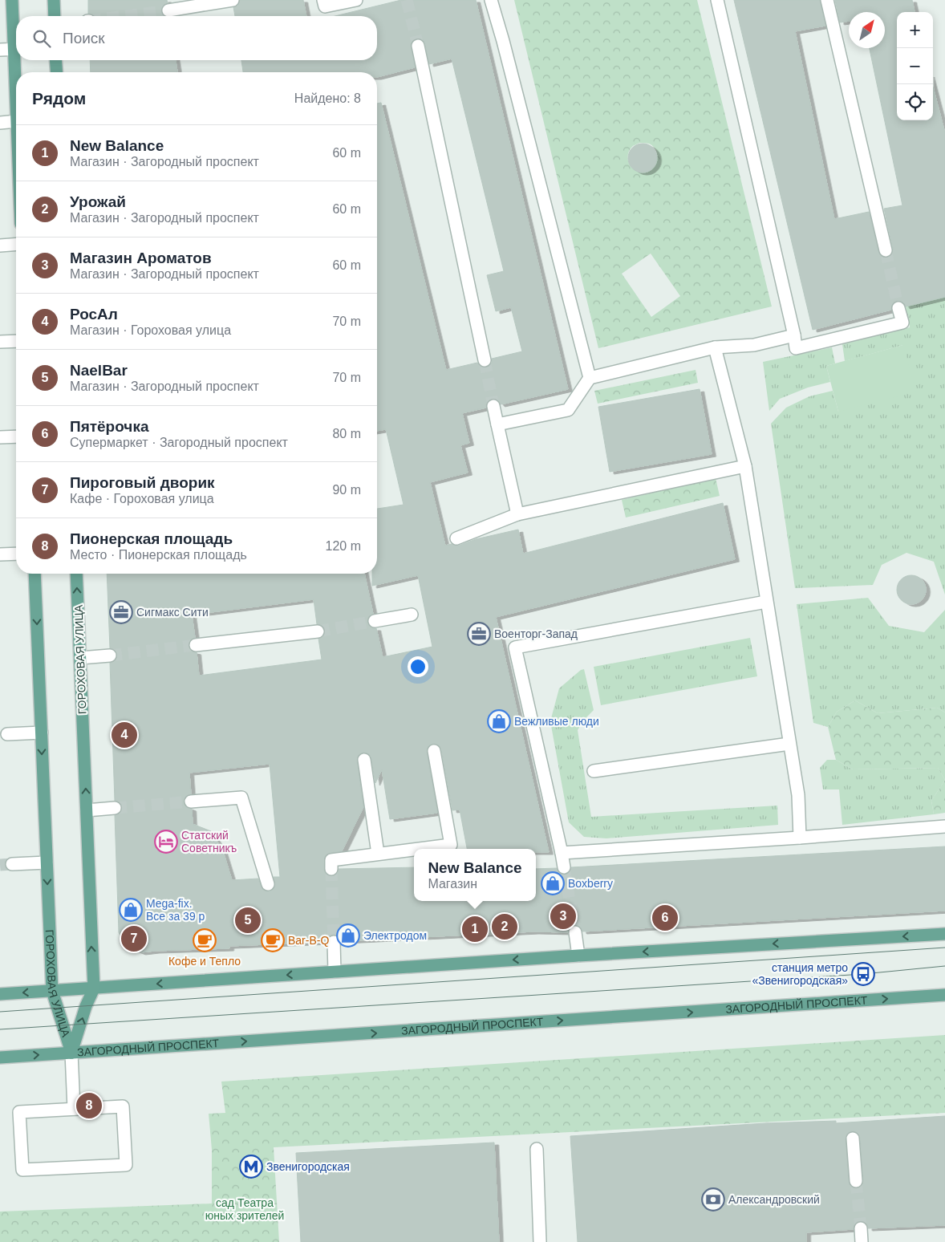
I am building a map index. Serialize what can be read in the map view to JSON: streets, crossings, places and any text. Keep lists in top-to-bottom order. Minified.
{"streets":{"main road":["ГОРОХОВАЯ УЛИЦА","ЗАГОРОДНЫЙ ПРОСПЕКТ"]},"crossings":[["ГОРОХОВАЯ УЛИЦА","ЗАГОРОДНЫЙ ПРОСПЕКТ"]],"parks":["сад Театра юных зрителей"],"places":{"office":["Сигмакс Сити","Военторг-Запад"],"shop":["Вежливые люди","Boxberry","Mega-fix. Все за 39 р","Электродом"],"hotel":["Статский Советникъ"],"cafe":["Кофе и Тепло","Bar-B-Q"],"bus stop":["станция метро «Звенигородская»"],"metro station":["Звенигородская"],"bank":["Александровский"]},"north":"top right","page":{"map_buttons":["+","−"],"search":"Поиск","heading":["Рядом","Найдено: 8"],"list":[{"mark":"1","name":"New Balance","note":"Магазин · Загородный проспект","value":"60 m"},{"mark":"2","name":"Урожай","note":"Магазин · Загородный проспект","value":"60 m"},{"mark":"3","name":"Магазин Ароматов","note":"Магазин · Загородный проспект","value":"60 m"},{"mark":"4","name":"РосАл","note":"Магазин · Гороховая улица","value":"70 m"},{"mark":"5","name":"NaelBar","note":"Магазин · Загородный проспект","value":"70 m"},{"mark":"6","name":"Пятёрочка","note":"Супермаркет · Загородный проспект","value":"80 m"},{"mark":"7","name":"Пироговый дворик","note":"Кафе · Гороховая улица","value":"90 m"},{"mark":"8","name":"Пионерская площадь","note":"Место · Пионерская площадь","value":"120 m"}],"pins":["4","3","6","5","2","1","7","8"],"popup":["New Balance","Магазин"]}}
